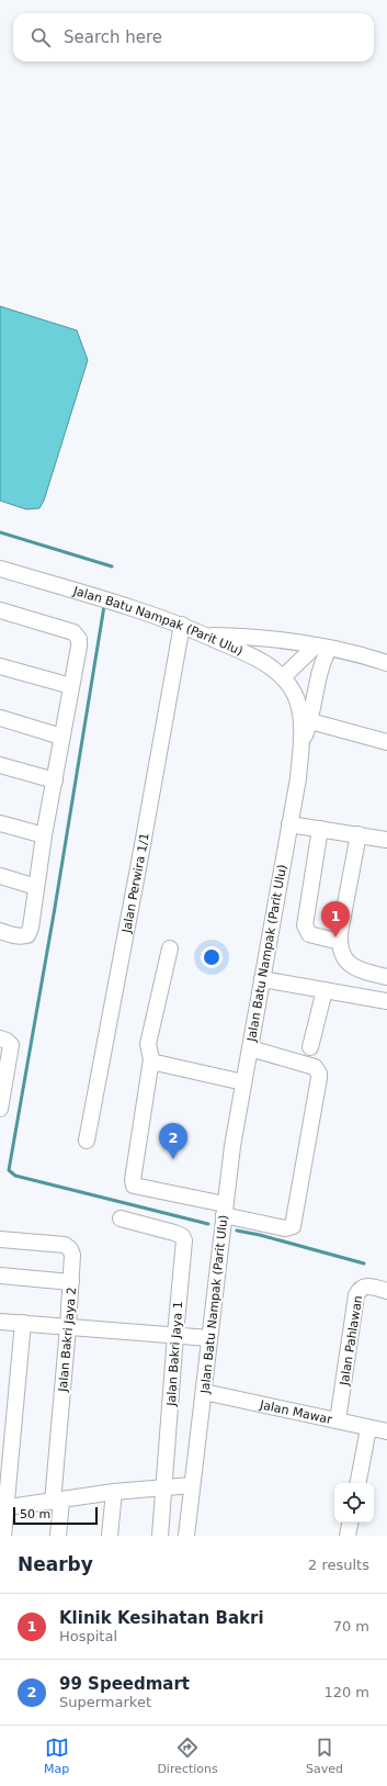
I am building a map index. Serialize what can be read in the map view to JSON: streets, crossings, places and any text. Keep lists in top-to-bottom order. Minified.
{"streets":{"street":["Jalan Batu Nampak (Parit Ulu)","Jalan Perwira 1/1","Jalan Bakri Jaya 2","Jalan Pahlawan","Jalan Bakri Jaya 1","Jalan Mawar"]},"crossings":[["Jalan Batu Nampak (Parit Ulu)","Jalan Perwira 1/1"],["Jalan Batu Nampak (Parit Ulu)","Jalan Mawar"],["Jalan Pahlawan","Jalan Mawar"]],"scale_bar":"50 m","page":{"search":"Search here","pins":["1","2"],"scale":"50 m","heading":["Nearby","2 results"],"list":[{"mark":"1","name":"Klinik Kesihatan Bakri","note":"Hospital","value":"70 m"},{"mark":"2","name":"99 Speedmart","note":"Supermarket","value":"120 m"}],"nav":["Map","Directions","Saved"]}}
